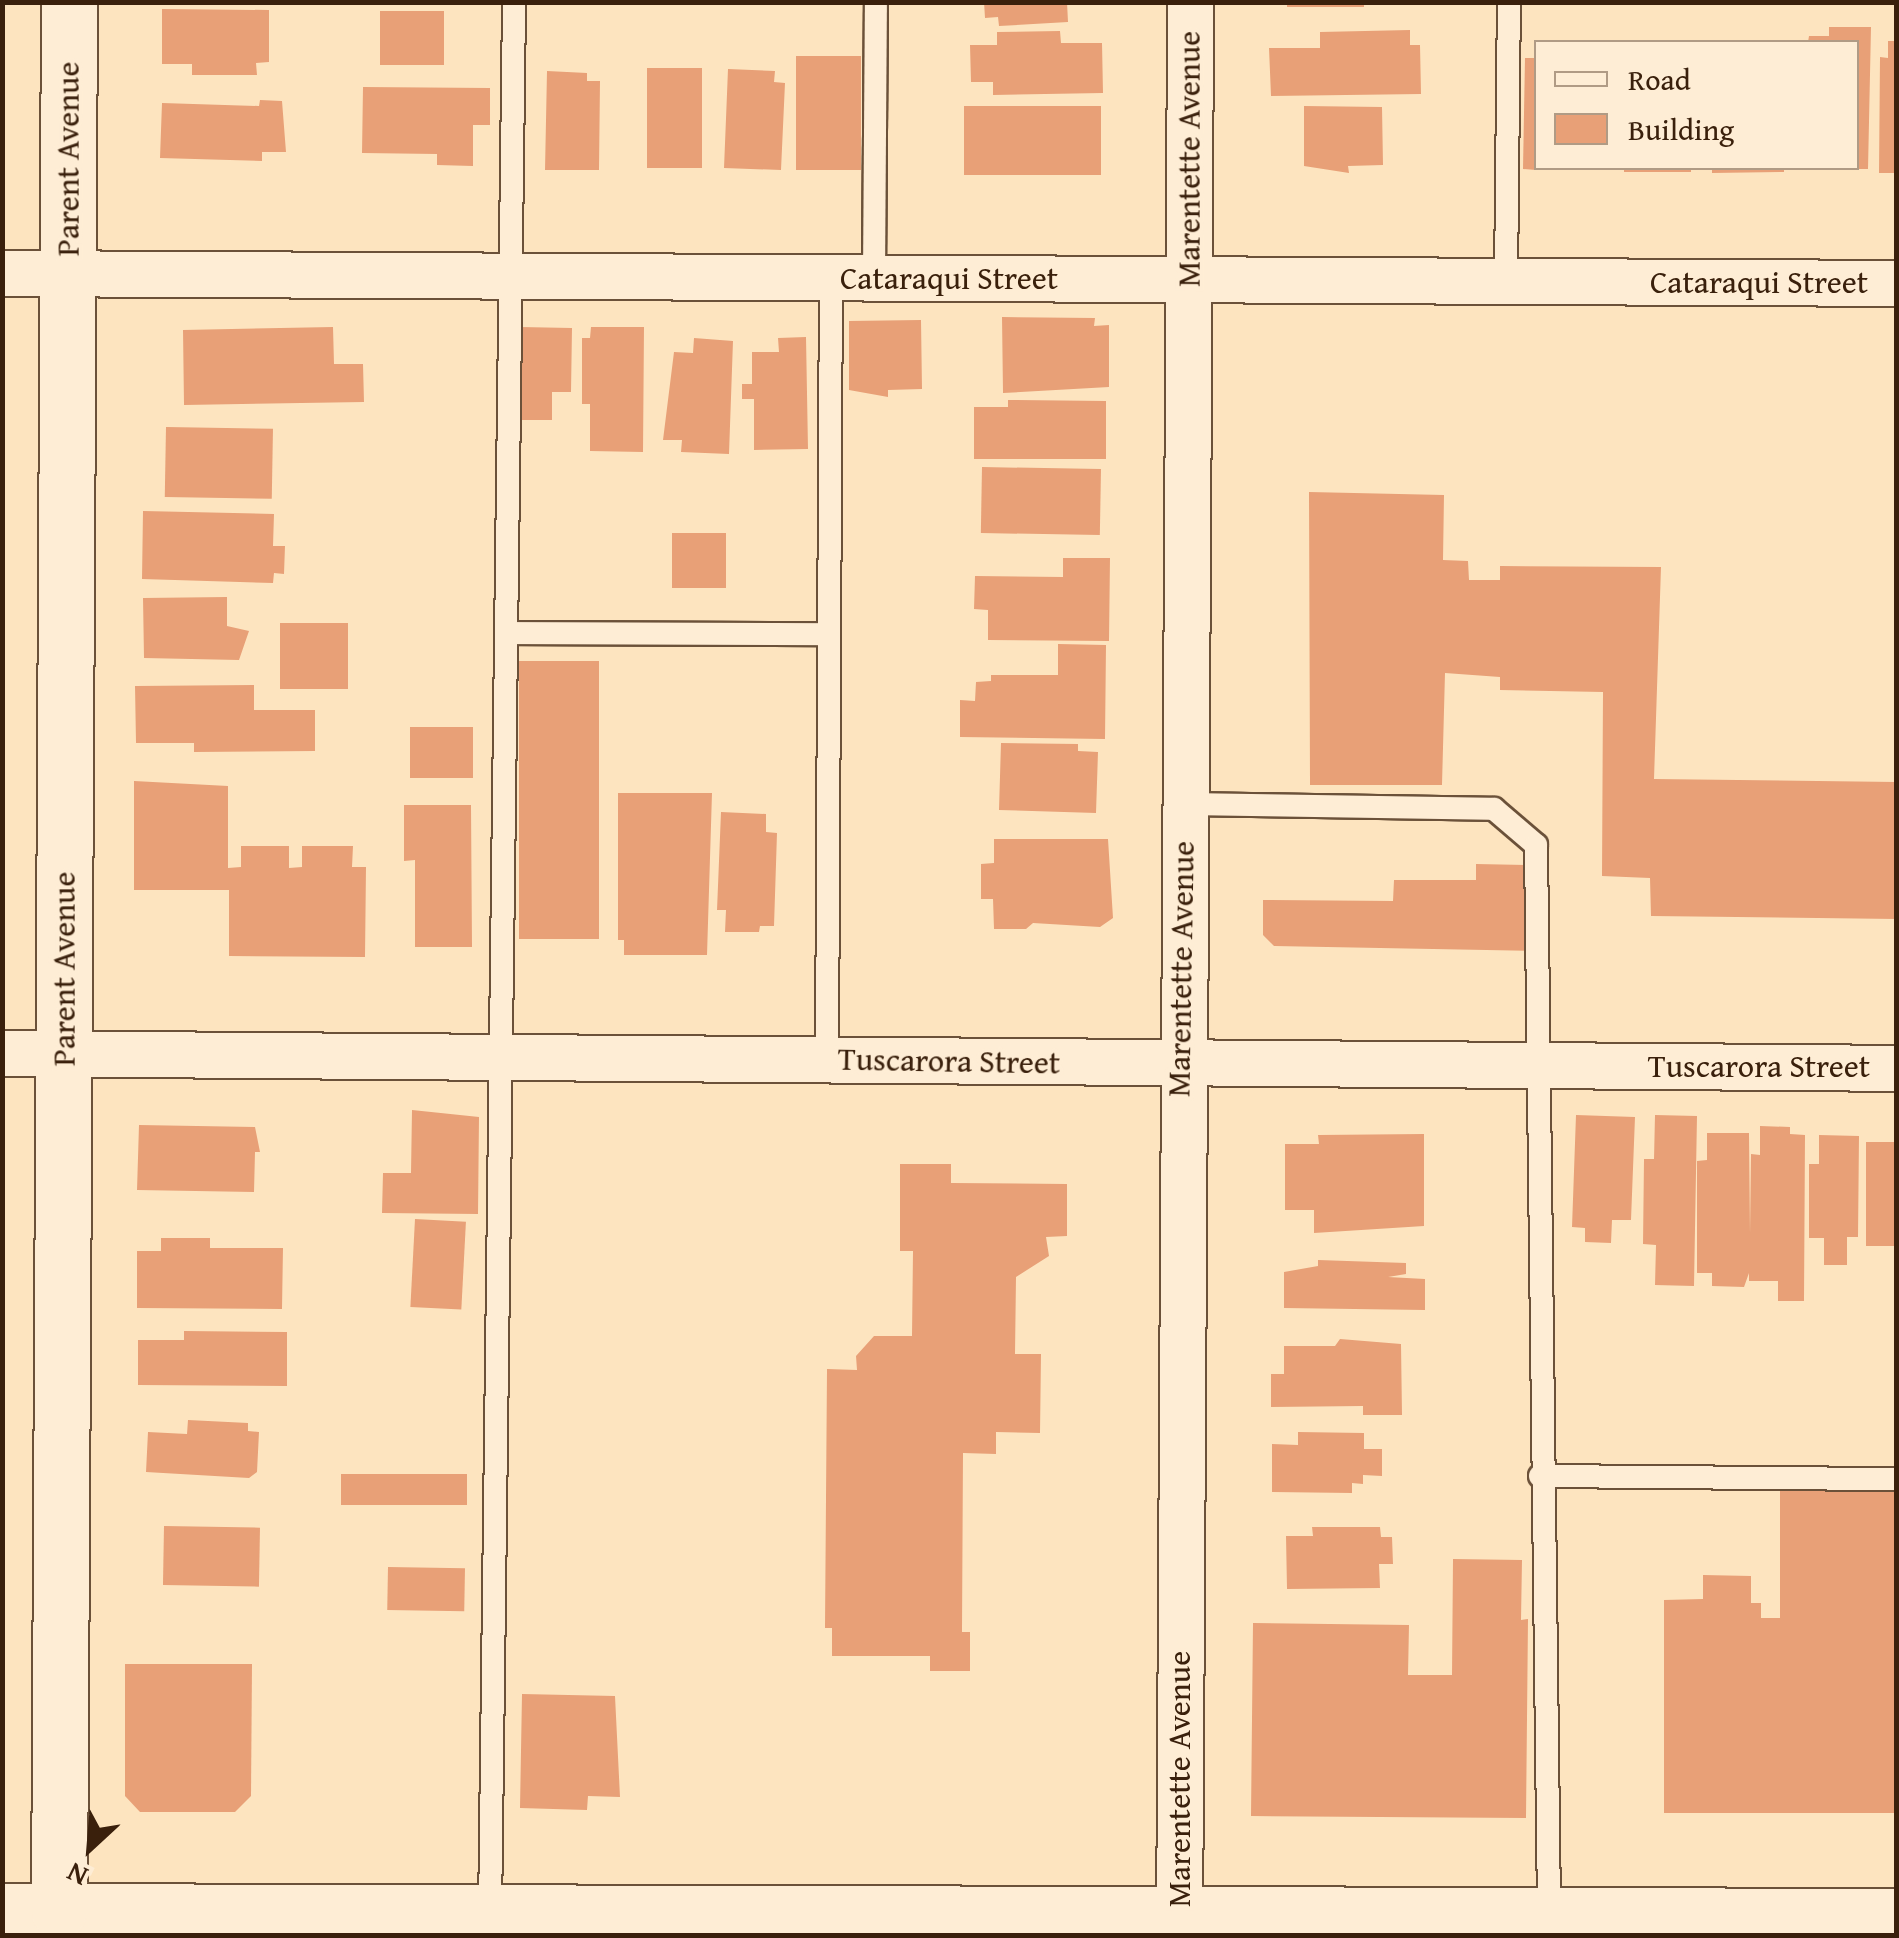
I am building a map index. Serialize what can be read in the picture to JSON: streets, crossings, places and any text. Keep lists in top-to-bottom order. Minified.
{"streets":{"main road":["Parent Avenue"],"street":["Marentette Avenue","Cataraqui Street","Tuscarora Street"]},"crossings":[["Parent Avenue","Cataraqui Street"],["Parent Avenue","Tuscarora Street"],["Marentette Avenue","Cataraqui Street"],["Marentette Avenue","Tuscarora Street"]],"legend":["Road","Building"],"north":"bottom left"}
